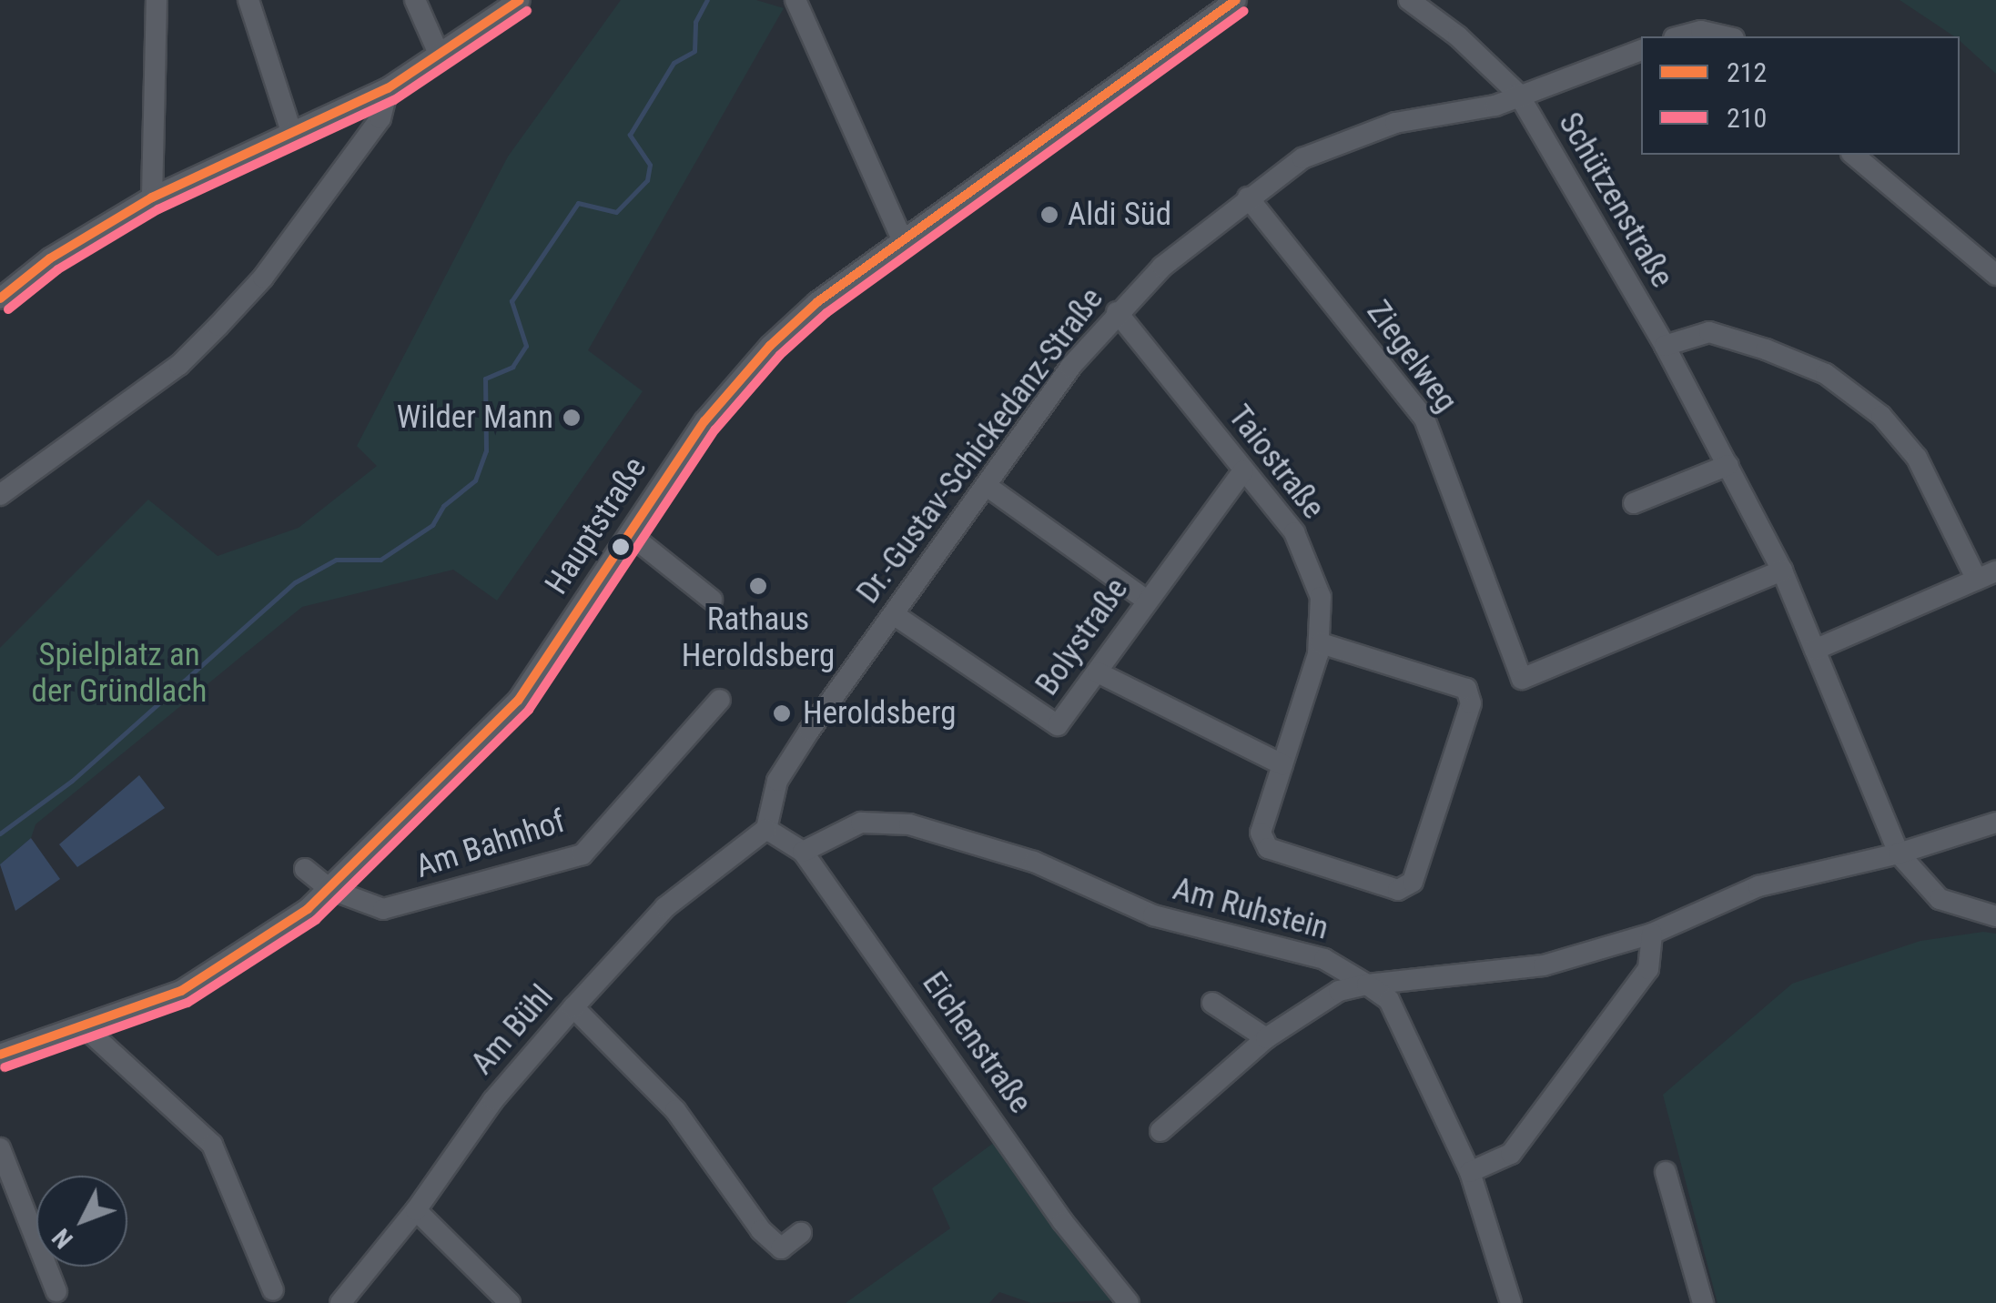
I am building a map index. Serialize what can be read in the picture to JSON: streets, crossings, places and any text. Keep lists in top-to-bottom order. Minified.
{"streets":{"street":["Schützenstraße","Ziegelweg","Dr.-Gustav-Schickedanz-Straße","Taiostraße","Hauptstraße","Bolystraße","Am Bahnhof","Am Ruhstein","Am Bühl","Eichenstraße"]},"crossings":[["Schützenstraße","Ziegelweg"],["Schützenstraße","Dr.-Gustav-Schickedanz-Straße"],["Ziegelweg","Dr.-Gustav-Schickedanz-Straße"],["Dr.-Gustav-Schickedanz-Straße","Taiostraße"],["Dr.-Gustav-Schickedanz-Straße","Bolystraße"],["Dr.-Gustav-Schickedanz-Straße","Am Bühl"],["Dr.-Gustav-Schickedanz-Straße","Eichenstraße"],["Taiostraße","Bolystraße"],["Hauptstraße","Am Bahnhof"],["Am Ruhstein","Eichenstraße"],["Am Bühl","Eichenstraße"]],"parks":["Spielplatz an der Gründlach"],"places":["Aldi Süd","Wilder Mann","Rathaus Heroldsberg","Heroldsberg"],"lines":["transit line 212","transit line 210"],"legend":["212","210"],"north":"bottom left"}
